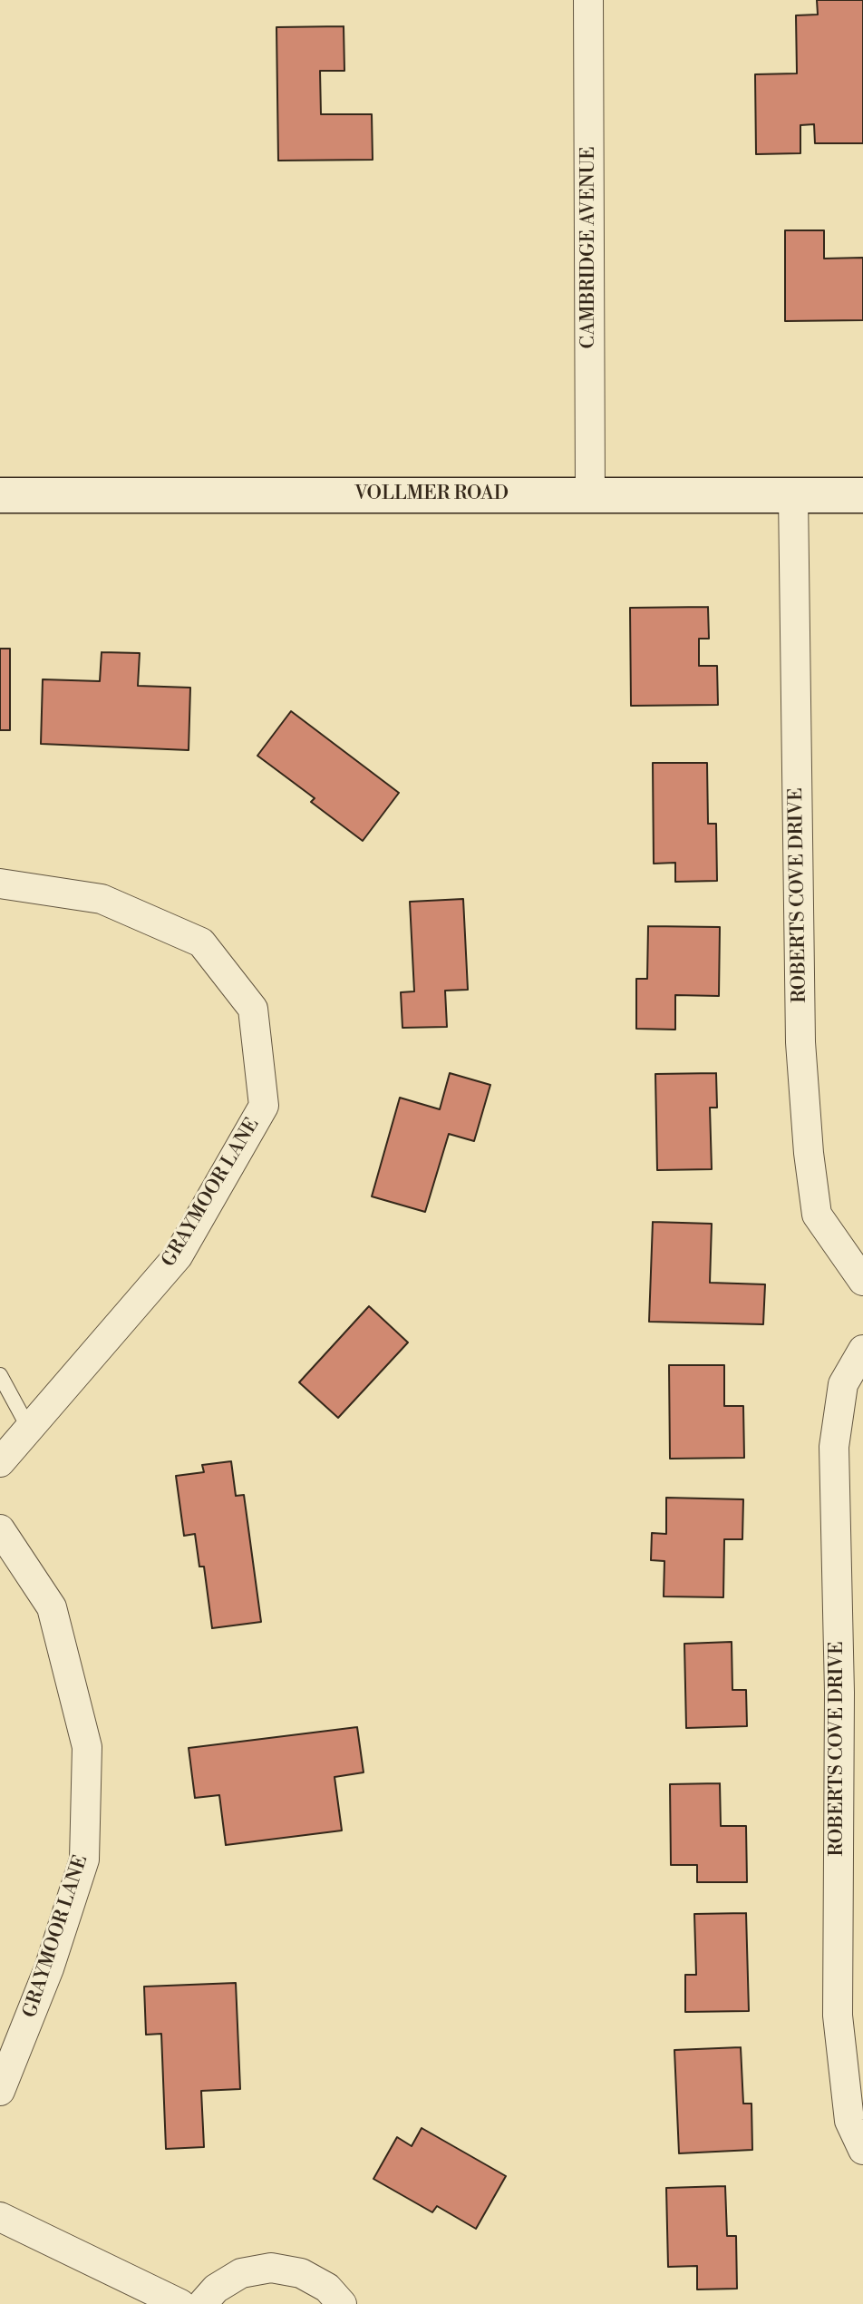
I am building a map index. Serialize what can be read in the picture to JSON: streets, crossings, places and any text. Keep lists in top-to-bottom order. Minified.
{"streets":{"main road":["VOLLMER ROAD"],"street":["CAMBRIDGE AVENUE","ROBERTS COVE DRIVE","GRAYMOOR LANE"]},"crossings":[["CAMBRIDGE AVENUE","VOLLMER ROAD"],["VOLLMER ROAD","ROBERTS COVE DRIVE"]]}
